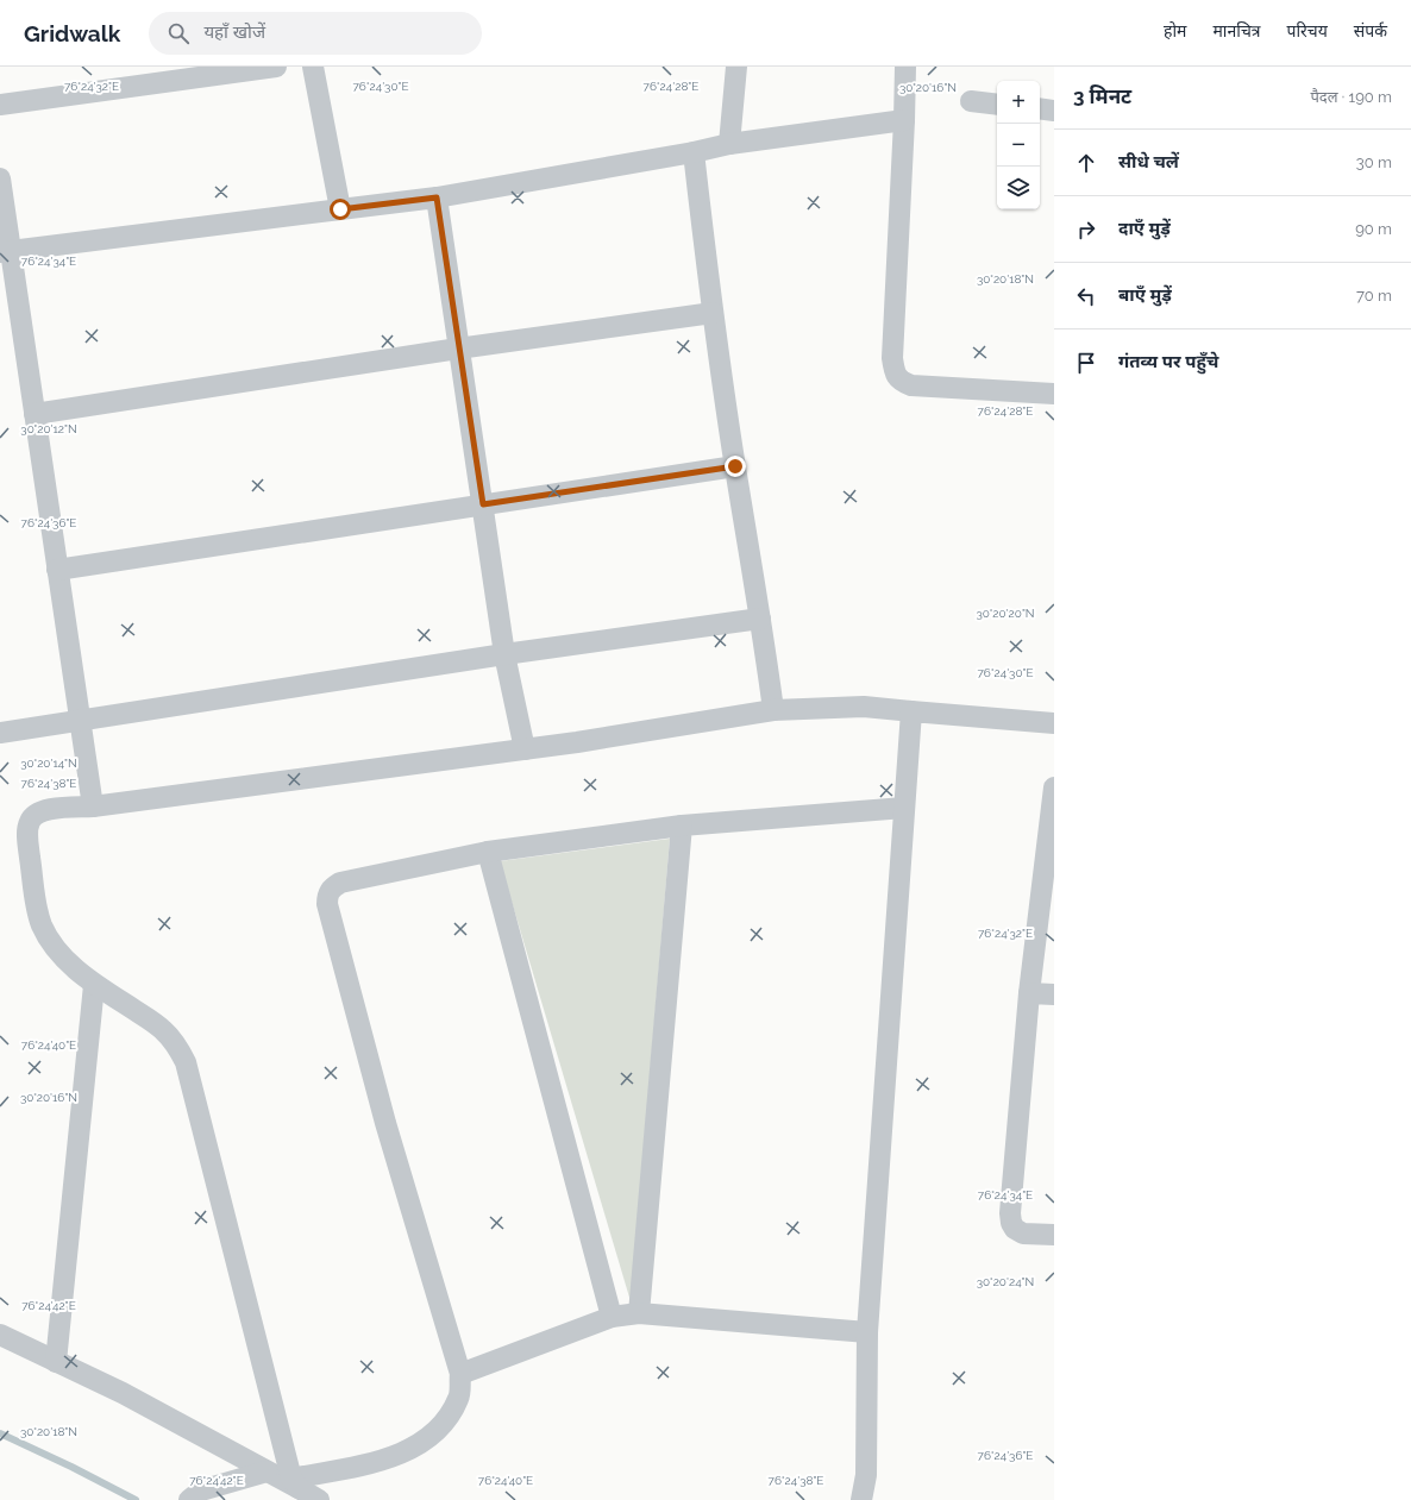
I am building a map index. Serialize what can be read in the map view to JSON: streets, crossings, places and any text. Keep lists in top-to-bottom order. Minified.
{"page":{"header":"Gridwalk","search":"यहाँ खोजें","nav":["होम","मानचित्र","परिचय","संपर्क"],"heading":["3 मिनट","पैदल · 190 m"],"map_buttons":["+","−"],"list":[["सीधे चलें","30 m"],["दाएँ मुड़ें","90 m"],["बाएँ मुड़ें","70 m"],"गंतव्य पर पहुँचे"]},"coordinates":["76°24'32\"E","76°24'30\"E","76°24'28\"E","30°20'16\"N","76°24'34\"E","30°20'18\"N","30°20'12\"N","76°24'36\"E","30°20'20\"N","30°20'14\"N","76°24'38\"E","76°24'40\"E","30°20'24\"N","76°24'42\"E"]}
